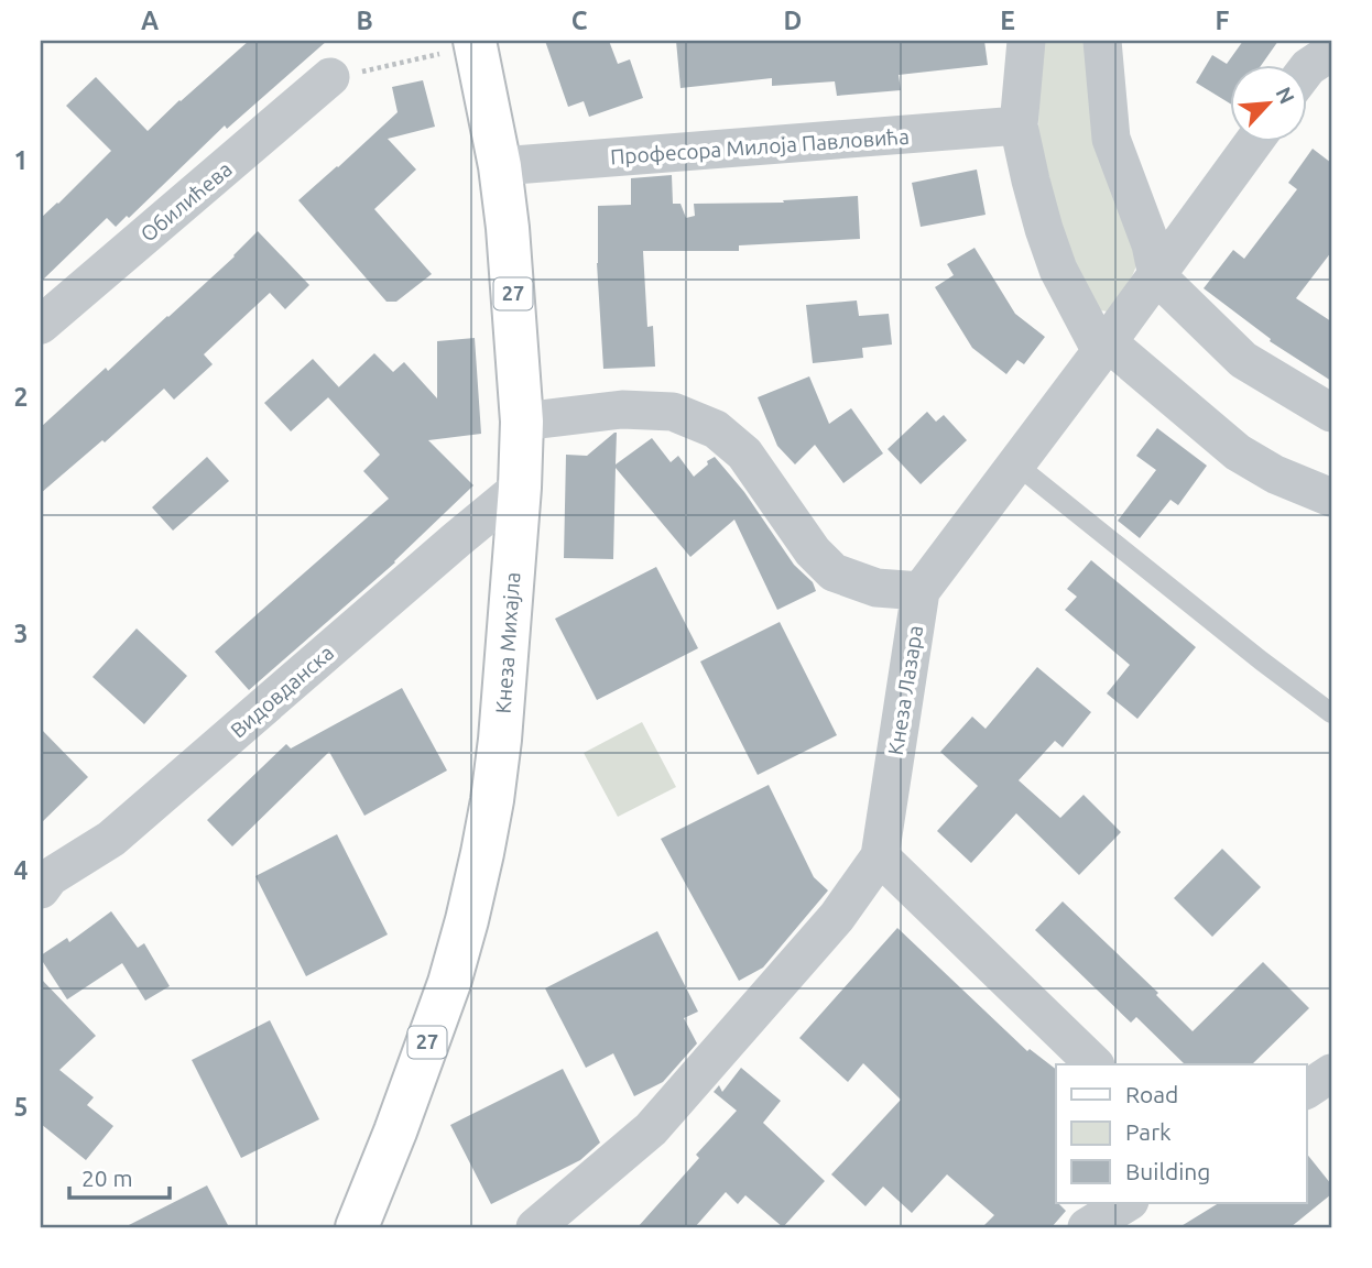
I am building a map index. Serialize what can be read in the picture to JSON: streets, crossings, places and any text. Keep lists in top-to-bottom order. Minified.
{"streets":{"main road":["27","Кнеза Михајла"],"street":["Професора Милоја Павловића","Обилићева","Кнеза Лазара","Видовданска"]},"crossings":[["Професора Милоја Павловића","Кнеза Михајла"],["Кнеза Михајла","Видовданска"]],"legend":["Road","Park","Building"],"scale_bar":"20 m","north":"top right","grid":{"columns":["A","B","C","D","E","F"],"rows":["1","2","3","4","5"]}}
